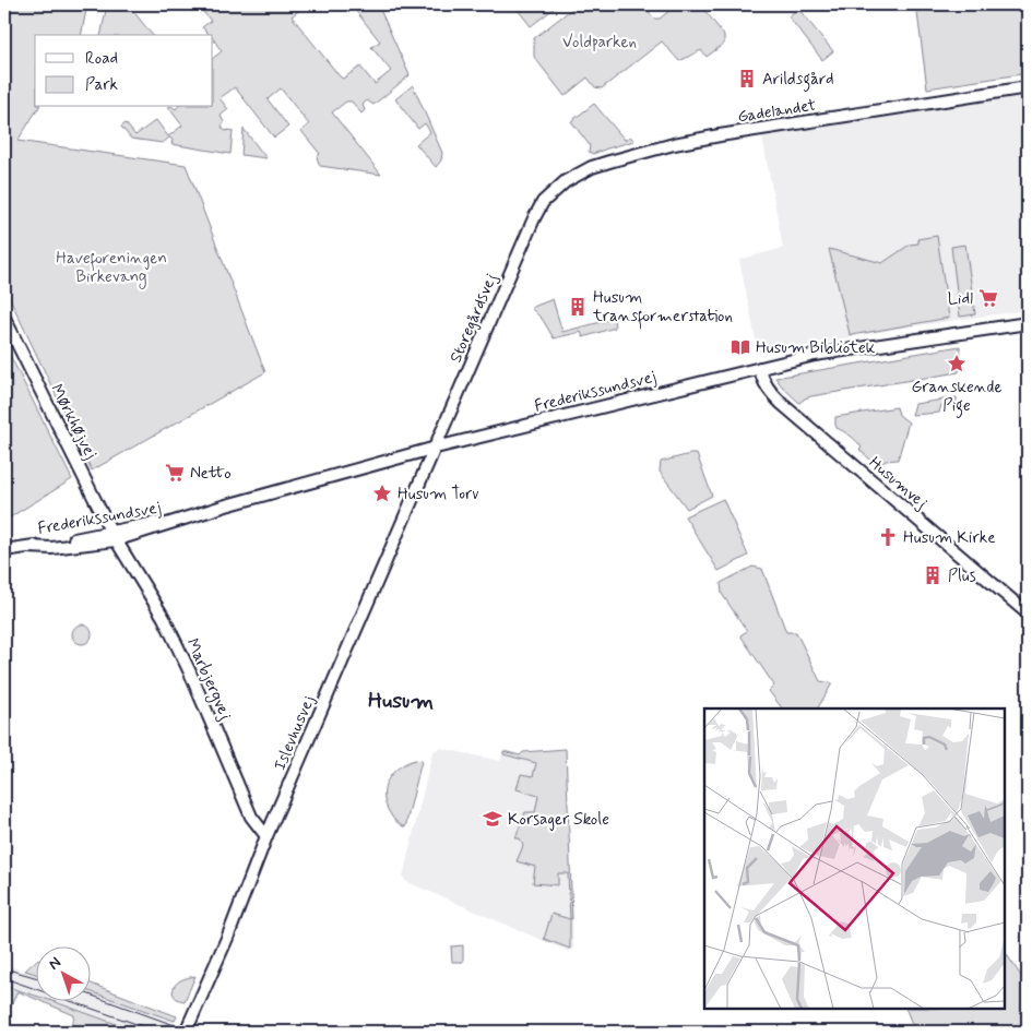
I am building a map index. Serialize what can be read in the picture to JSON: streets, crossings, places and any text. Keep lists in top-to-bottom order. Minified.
{"streets":{"street":["Gadelandet","Storegårdsvej","Frederikssundsvej","Mørkhøjvej","Husumvej","Marbjergvej","Islevhusvej"]},"crossings":[["Gadelandet","Storegårdsvej"],["Storegårdsvej","Frederikssundsvej"],["Storegårdsvej","Islevhusvej"],["Frederikssundsvej","Mørkhøjvej"],["Frederikssundsvej","Husumvej"],["Frederikssundsvej","Marbjergvej"],["Frederikssundsvej","Islevhusvej"],["Mørkhøjvej","Marbjergvej"],["Marbjergvej","Islevhusvej"]],"districts":["Husum"],"parks":["Voldparken","Haveforeningen Birkevang"],"places":{"building":["Arildsgård","Husum transformerstation","Plus"],"supermarket":["Lidl","Netto"],"library":["Husum Bibliotek"],"place":["Granskende Pige","Husum Torv"],"church":["Husum Kirke"],"school or university":["Korsager Skole"]},"legend":["Road","Park"],"north":"top left"}
